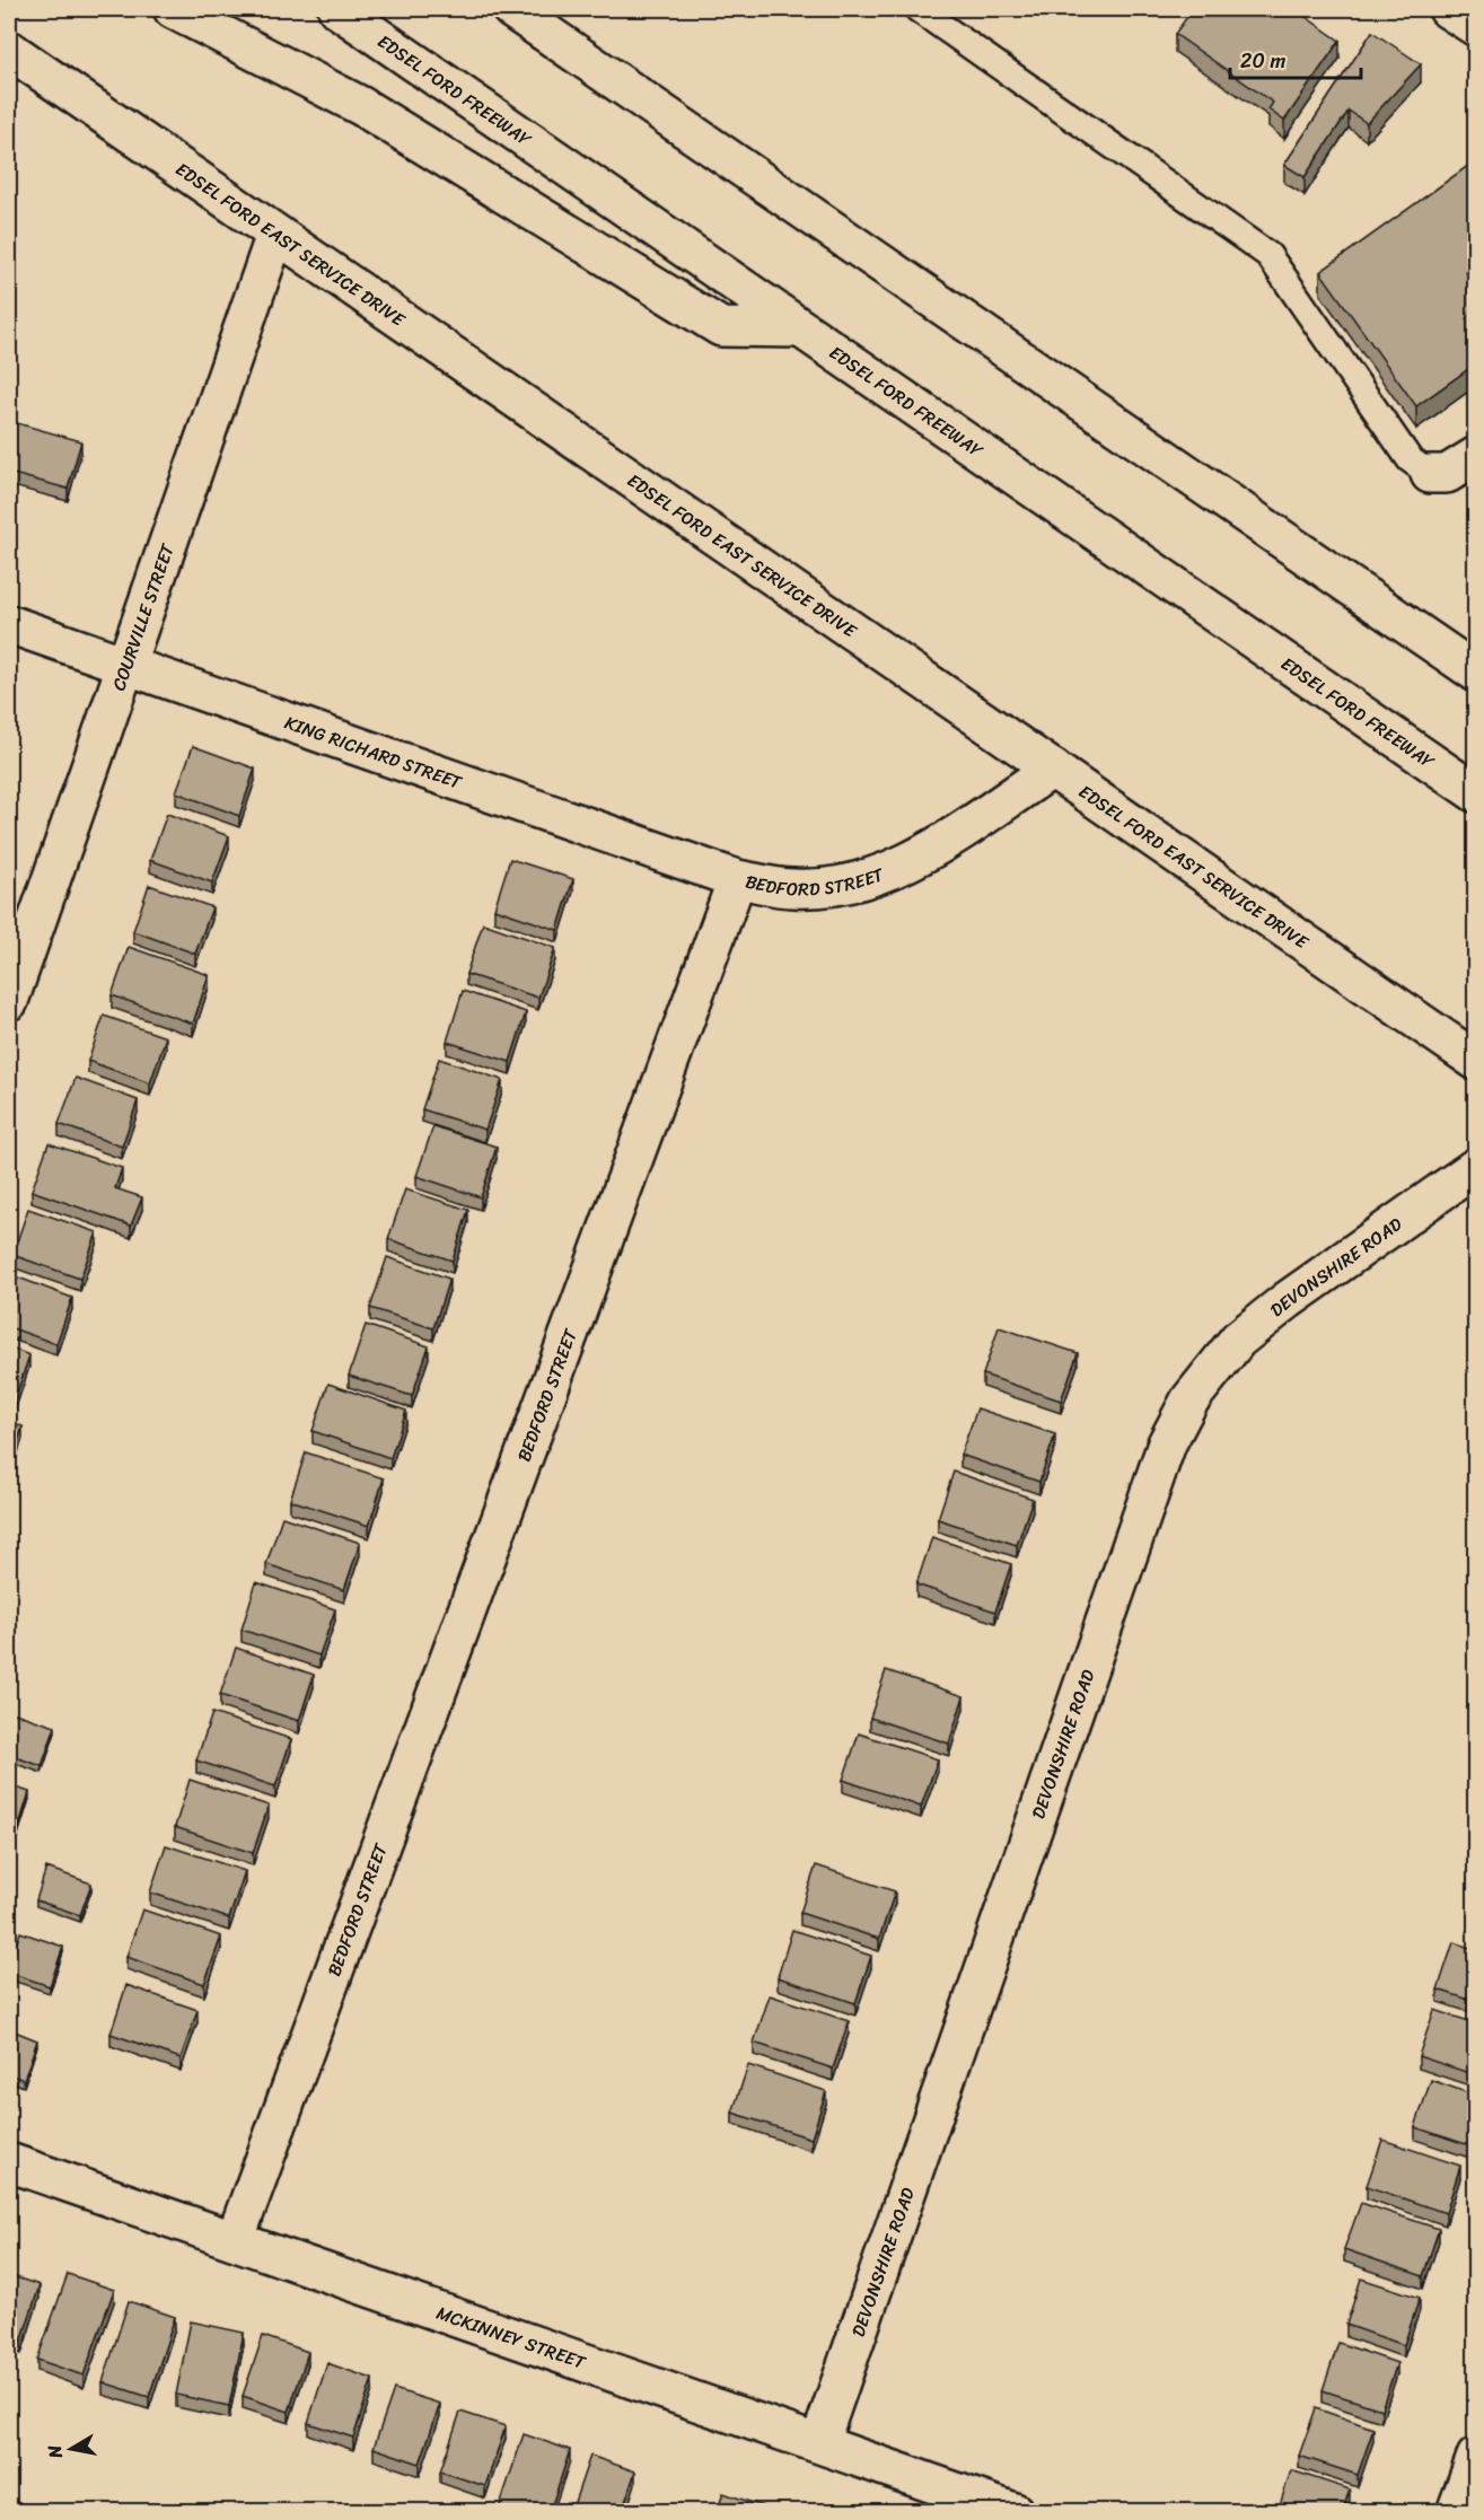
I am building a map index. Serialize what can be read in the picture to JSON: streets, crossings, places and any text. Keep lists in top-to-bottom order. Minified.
{"streets":{"main road":["EDSEL FORD FREEWAY","EDSEL FORD EAST SERVICE DRIVE","COURVILLE STREET","KING RICHARD STREET","BEDFORD STREET","DEVONSHIRE ROAD","MCKINNEY STREET"]},"crossings":[["EDSEL FORD EAST SERVICE DRIVE","COURVILLE STREET"],["EDSEL FORD EAST SERVICE DRIVE","BEDFORD STREET"],["COURVILLE STREET","KING RICHARD STREET"],["KING RICHARD STREET","BEDFORD STREET"],["BEDFORD STREET","MCKINNEY STREET"],["DEVONSHIRE ROAD","MCKINNEY STREET"]],"scale_bar":"20 m","north":"left"}
